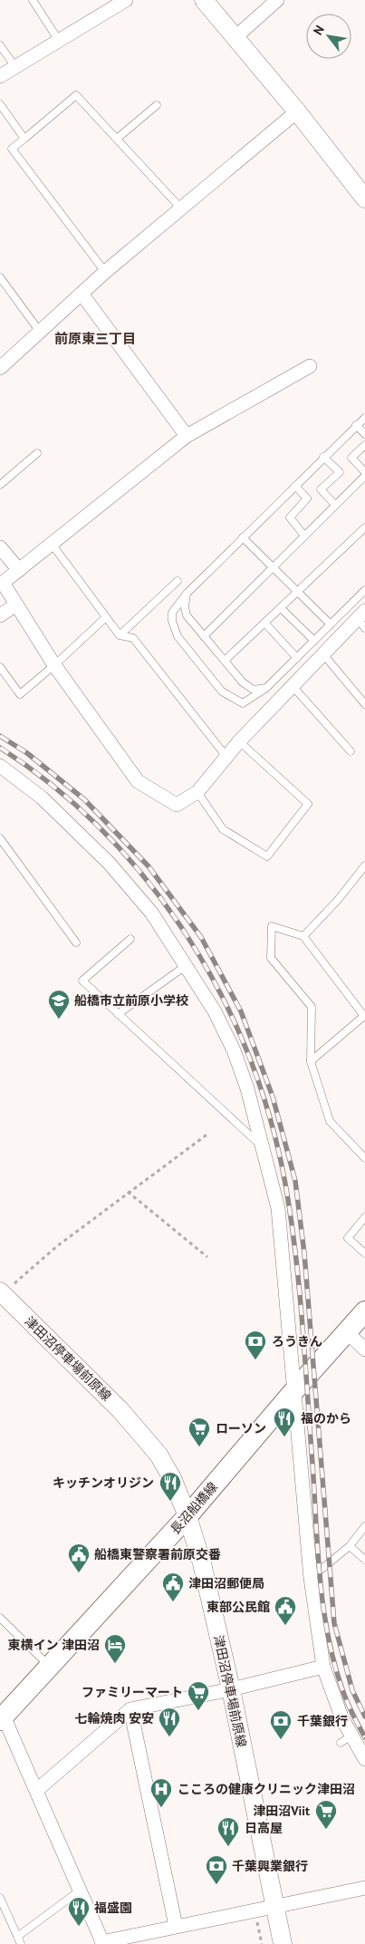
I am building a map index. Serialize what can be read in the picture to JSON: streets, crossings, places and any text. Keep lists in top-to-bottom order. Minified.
{"streets":{"main road":["津田沼停車場前原線","長沼船橋線"]},"crossings":[["津田沼停車場前原線","長沼船橋線"]],"districts":["前原東三丁目"],"places":{"school or university":["船橋市立前原小学校"],"bank":["ろうきん","千葉銀行","千葉興業銀行"],"restaurant":["福のから","キッチンオリジン","七輪焼肉 安安","日高屋","福盛園"],"supermarket":["ローソン","ファミリーマート","津田沼Viit"],"public building":["船橋東警察署前原交番","津田沼郵便局","東部公民館"],"hotel":["東横イン 津田沼"],"hospital":["こころの健康クリニック津田沼"]},"north":"top left"}
